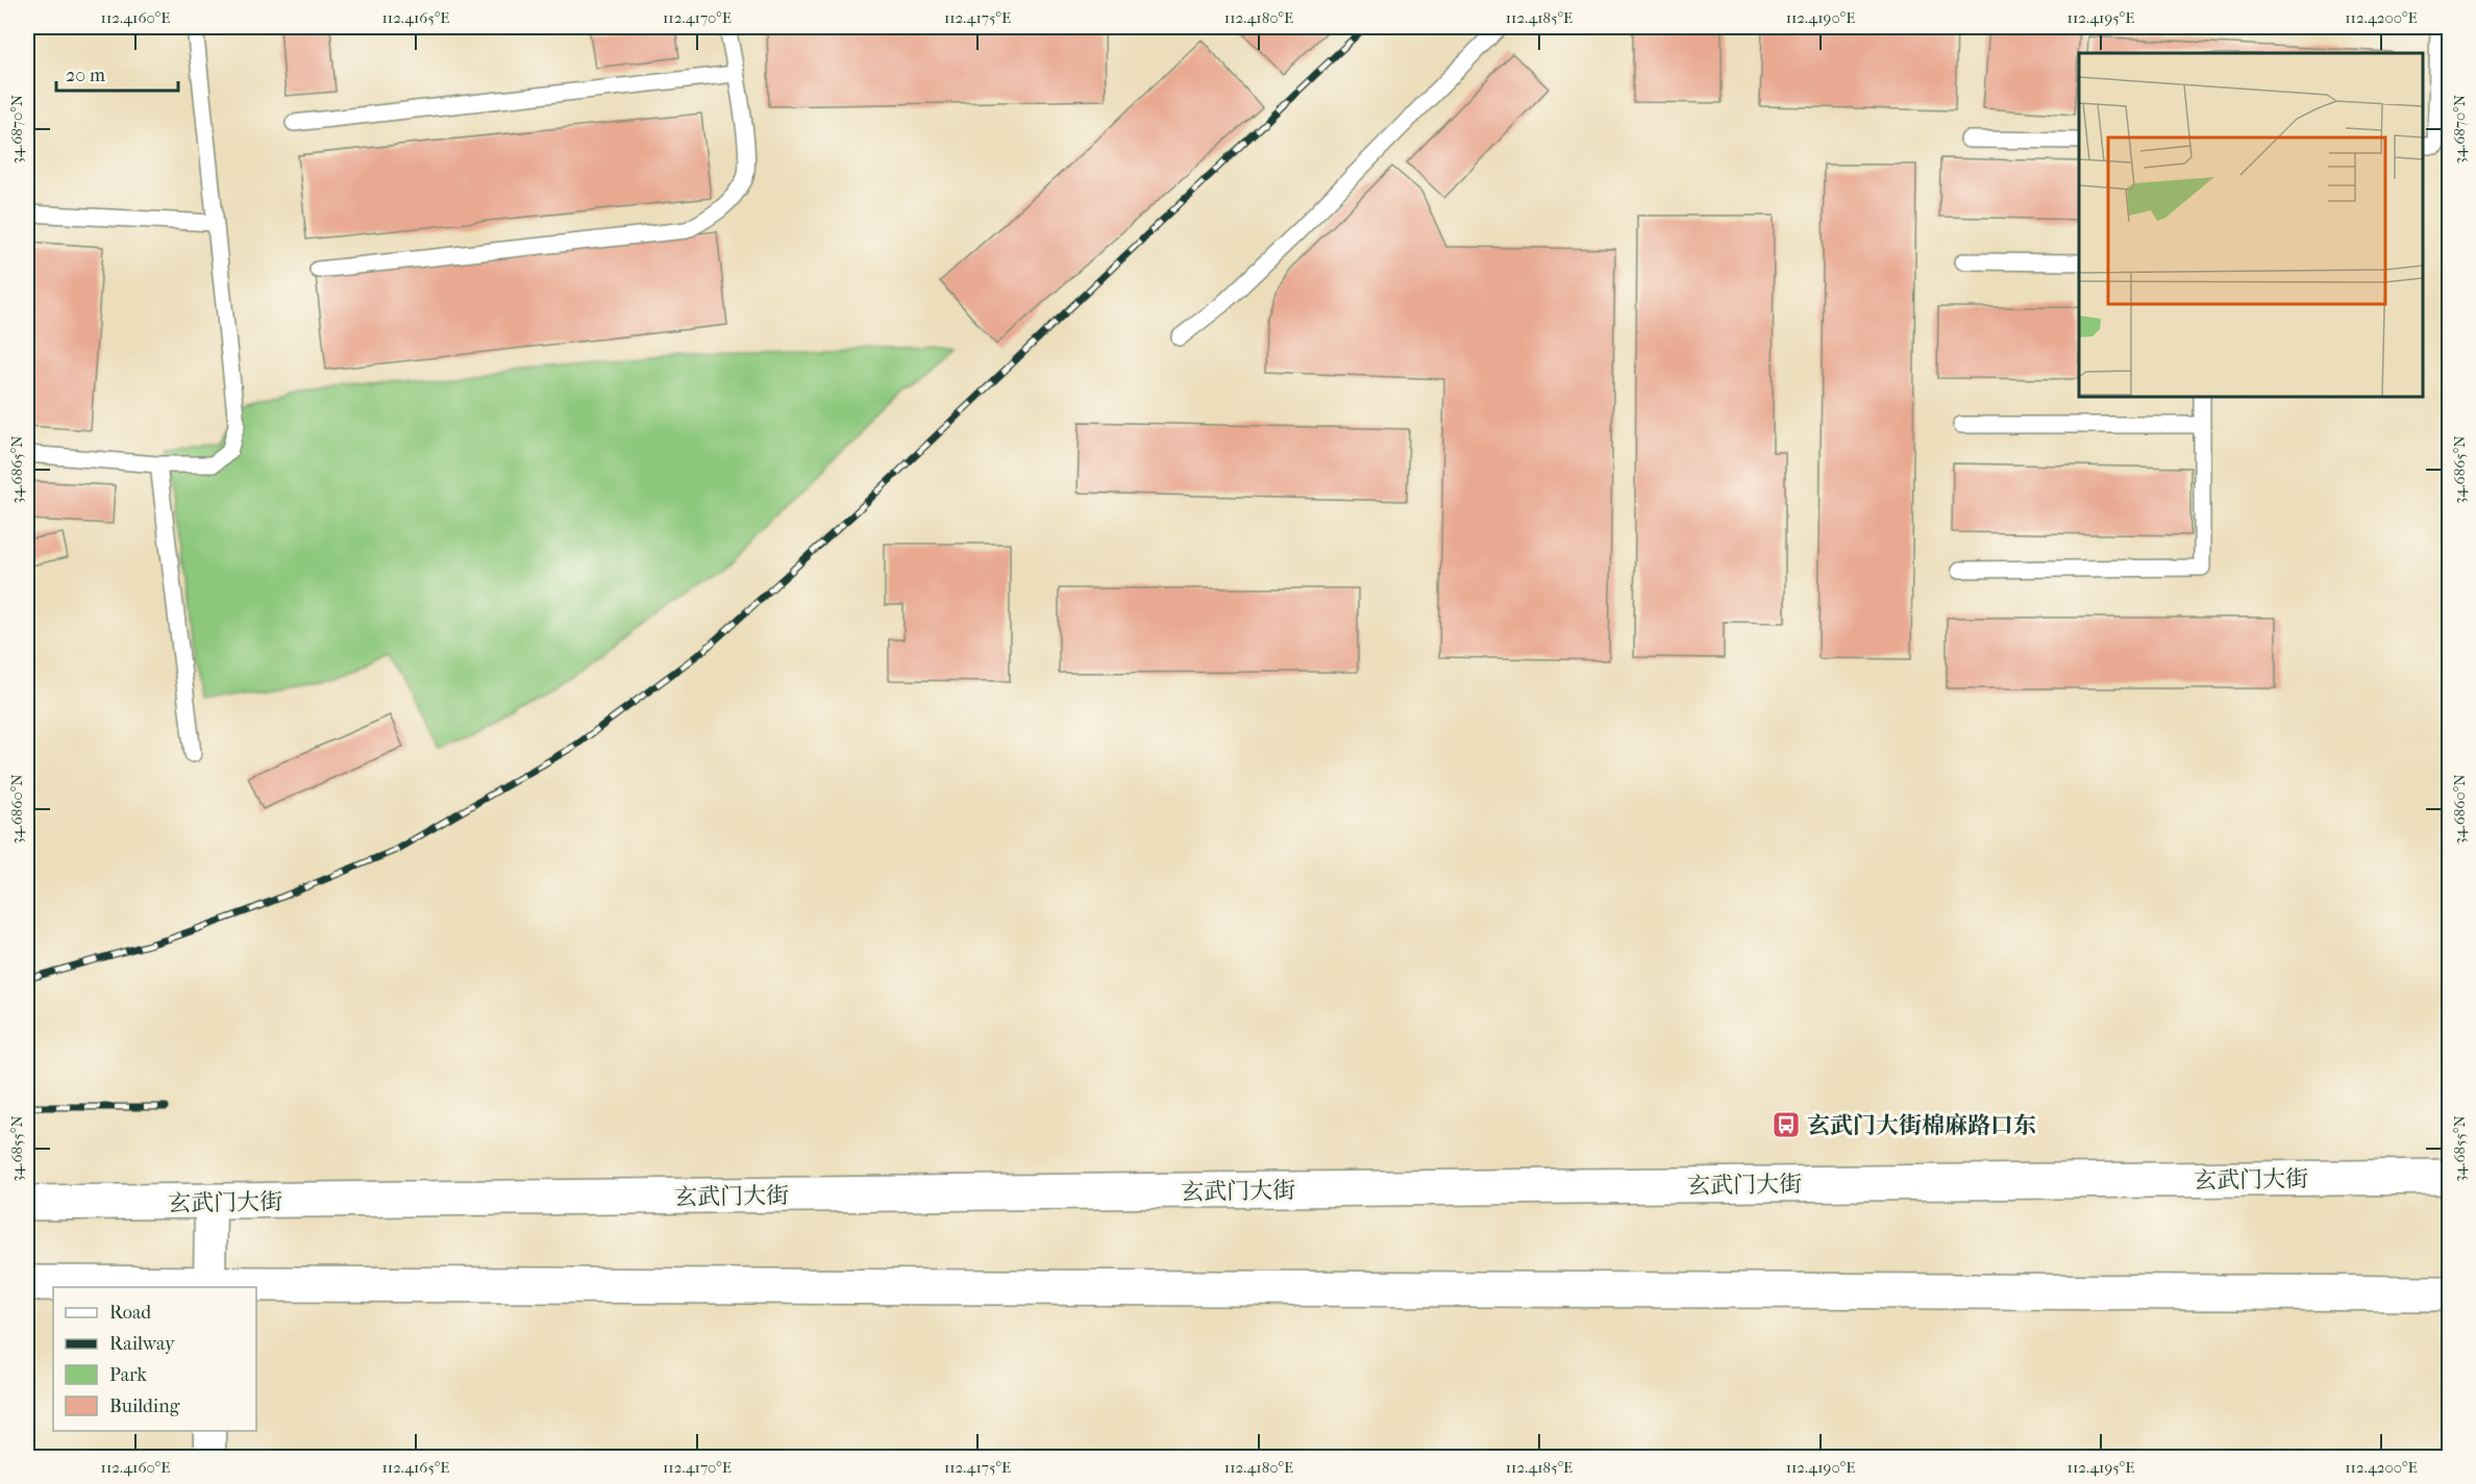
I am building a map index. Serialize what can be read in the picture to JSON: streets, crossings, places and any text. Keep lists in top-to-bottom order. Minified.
{"streets":{"main road":["玄武门大街"]},"places":{"bus stop":["玄武门大街棉麻路口东"]},"legend":["Road","Railway","Park","Building"],"scale_bar":"20 m","coordinates":["112.4160°E","112.4165°E","112.4170°E","112.4175°E","112.4180°E","112.4185°E","112.4190°E","112.4195°E","112.4200°E","34.6870°N","34.6865°N","34.6860°N","34.6855°N"]}
